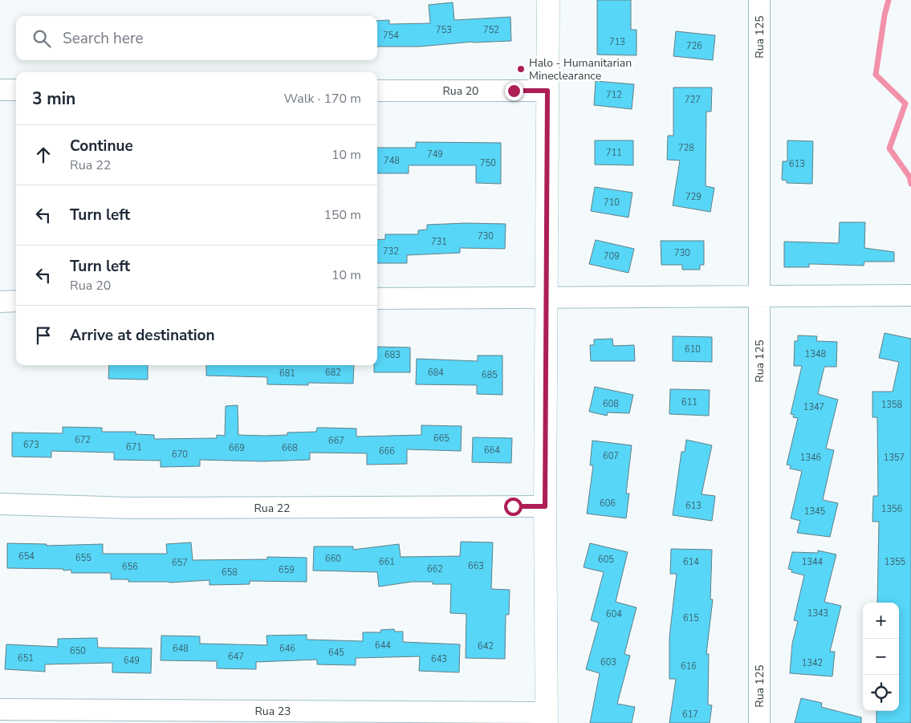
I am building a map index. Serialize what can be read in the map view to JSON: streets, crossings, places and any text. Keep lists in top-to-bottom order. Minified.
{"streets":{"street":["Rua 125","Rua 20","Rua 22","Rua 23"]},"places":["Halo - Humanitarian Mineclearance"],"house_numbers":["753","752","754","713","726","712","727","728","711","749","748","750","613","729","710","730","731","732","730","709","610","1348","683","682","684","681","685","611","608","1358","1347","665","672","667","673","671","669","668","664","666","670","607","1346","1357","606","613","1356","1345","654","655","660","605","661","614","1344","1355","657","663","656","662","659","658","1343","604","615","644","642","648","646","650","645","647","651","643","649","603","1342","616","617"],"page":{"search":"Search here","heading":["3 min","Walk · 170 m"],"list":[["Continue","Rua 22","10 m"],["Turn left","150 m"],["Turn left","Rua 20","10 m"],"Arrive at destination"],"map_buttons":["+","−"]}}
